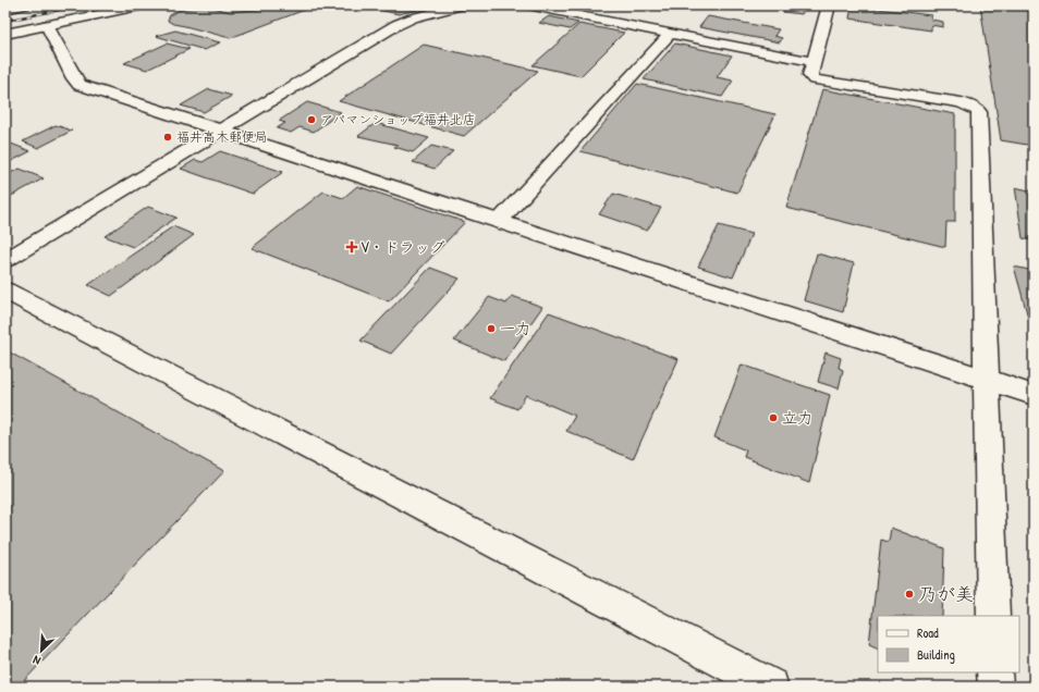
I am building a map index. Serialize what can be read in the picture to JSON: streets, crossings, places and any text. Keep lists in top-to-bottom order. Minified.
{"places":{"other":["アパマンショップ福井北店","福井高木郵便局","一力","立力","乃が美"],"health":["V・ドラッグ"]},"legend":["Road","Building"],"north":"bottom left"}
